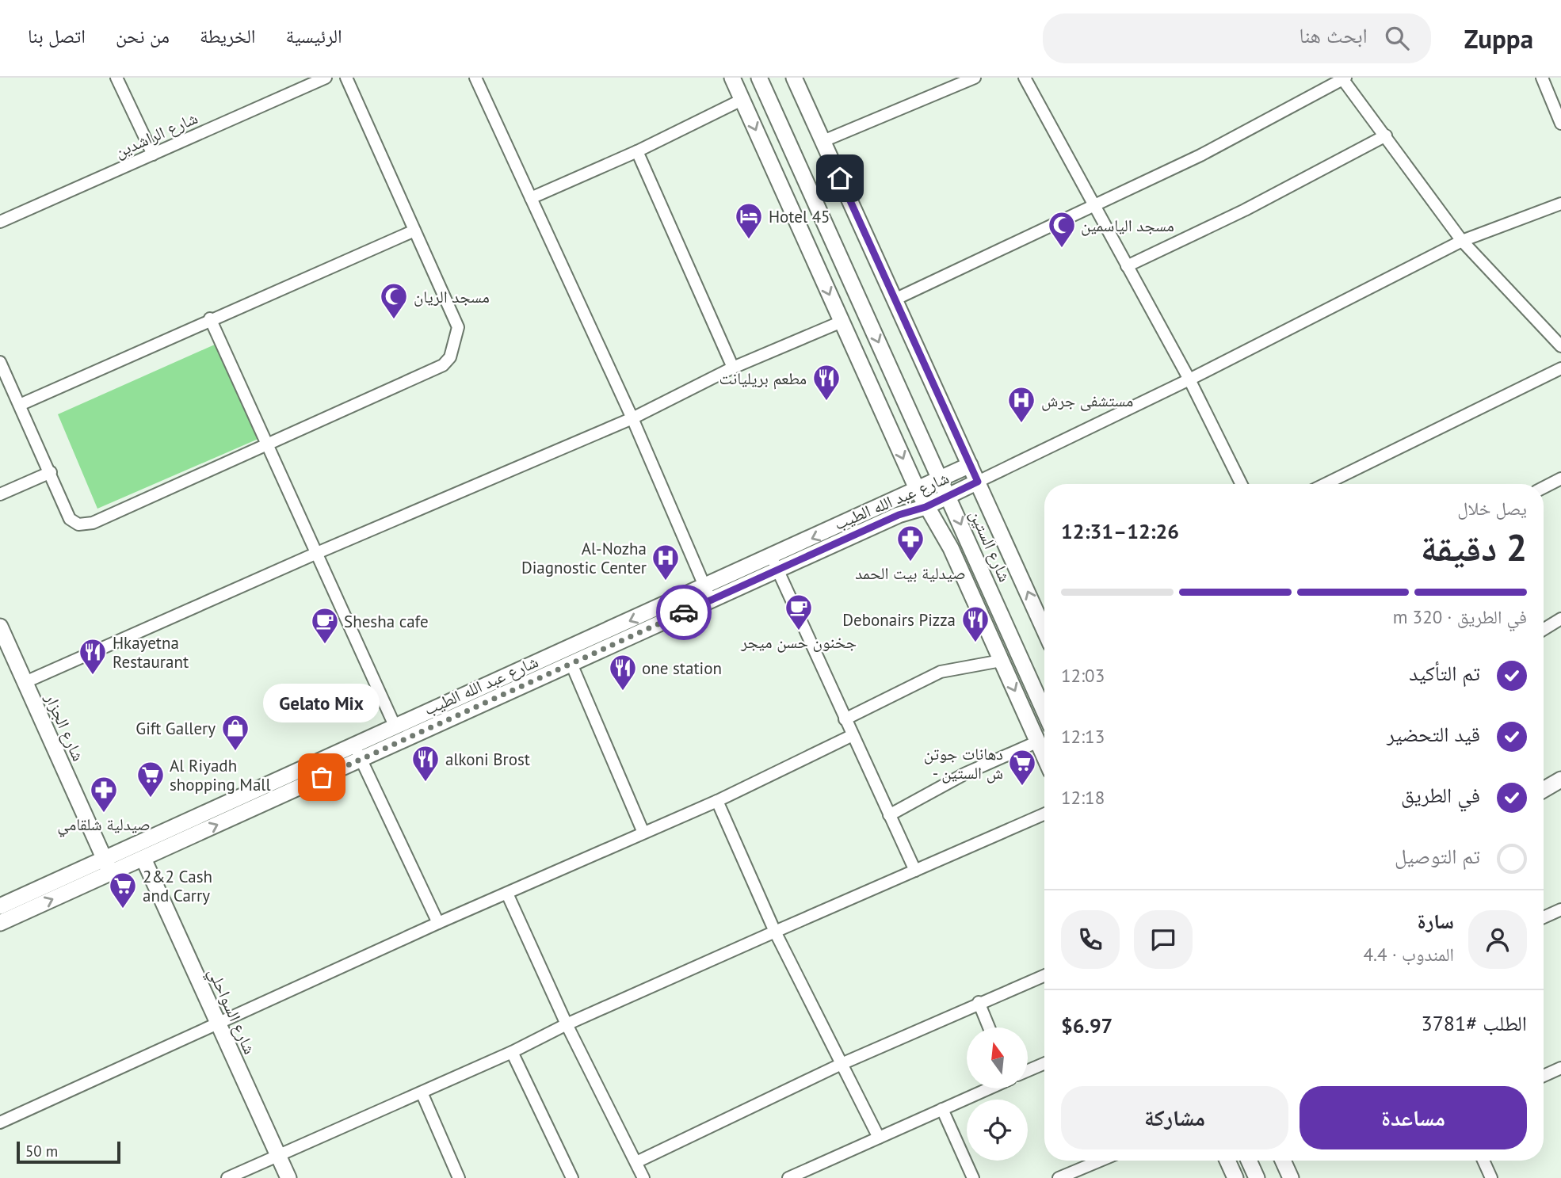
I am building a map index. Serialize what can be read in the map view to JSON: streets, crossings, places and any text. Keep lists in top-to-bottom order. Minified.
{"streets":{"main road":["شارع عبد الله الطيب","شارع الستين","شارع الجزار","شارع السواحلي"],"street":["شارع الراشدين"]},"crossings":[["شارع عبد الله الطيب","شارع الستين"],["شارع عبد الله الطيب","شارع الجزار"],["شارع عبد الله الطيب","شارع السواحلي"]],"places":{"hotel":["Hotel 45"],"mosque":["مسجد الياسمين","مسجد الريان"],"restaurant":["مطعم بريليانت","Debonairs Pizza","Hkayetna Restaurant","one station","alkoni Brost"],"hospital":["مستشفى جرش","Al-Nozha Diagnostic Center"],"pharmacy":["صيدلية بيت الحمد","صيدلية شلقامي"],"cafe":["جخنون حسن ميجر","Shesha cafe"],"shop":["Gift Gallery"],"other":["Gelato Mix"],"supermarket":["دهانات جوتن - ش الستين","Al Riyadh shopping Mall","2&2 Cash and Carry"]},"scale_bar":"50 m","north":"top","page":{"header":"Zuppa","search":"ابحث هنا","nav":["الرئيسية","الخريطة","من نحن","اتصل بنا"],"heading":["2 دقيقة","يصل خلال","12:26–12:31"],"panel":["سارة","المندوب · 4.4","الطلب #3781","$6.97"],"bar":"في الطريق · 320 m","list":[["تم التأكيد","12:03"],["قيد التحضير","12:13"],["في الطريق","12:18"],"تم التوصيل"],"bubble":"Gelato Mix","buttons":["مساعدة","مشاركة"],"scale":"50 m"}}
